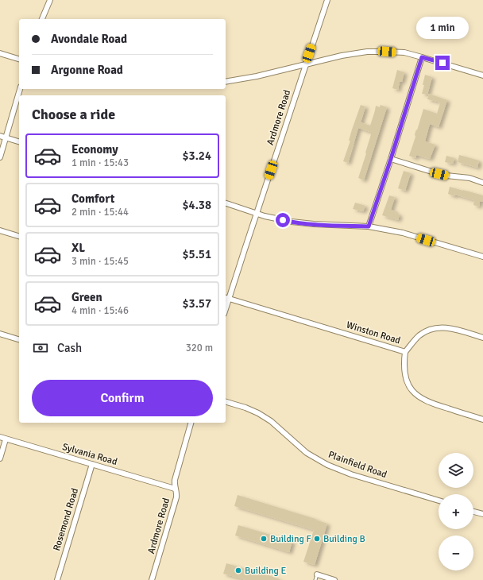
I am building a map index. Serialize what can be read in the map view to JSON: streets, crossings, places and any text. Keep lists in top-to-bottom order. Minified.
{"streets":{"street":["Ardmore Road","Winston Road","Sylvania Road","Plainfield Road","Rosemond Road"]},"crossings":[["Ardmore Road","Winston Road"],["Ardmore Road","Sylvania Road"],["Sylvania Road","Rosemond Road"]],"places":["Building F","Building B","Building E"],"page":{"bubble":"1 min","banner":["Avondale Road","Argonne Road"],"heading":"Choose a ride","list":[{"name":"Economy","note":"1 min · 15:43","value":"$3.24"},{"name":"Comfort","note":"2 min · 15:44","value":"$4.38"},{"name":"XL","note":"3 min · 15:45","value":"$5.51"},{"name":"Green","note":"4 min · 15:46","value":"$3.57"}],"pay":["Cash","320 m"],"buttons":"Confirm","map_buttons":["+","−"]}}
